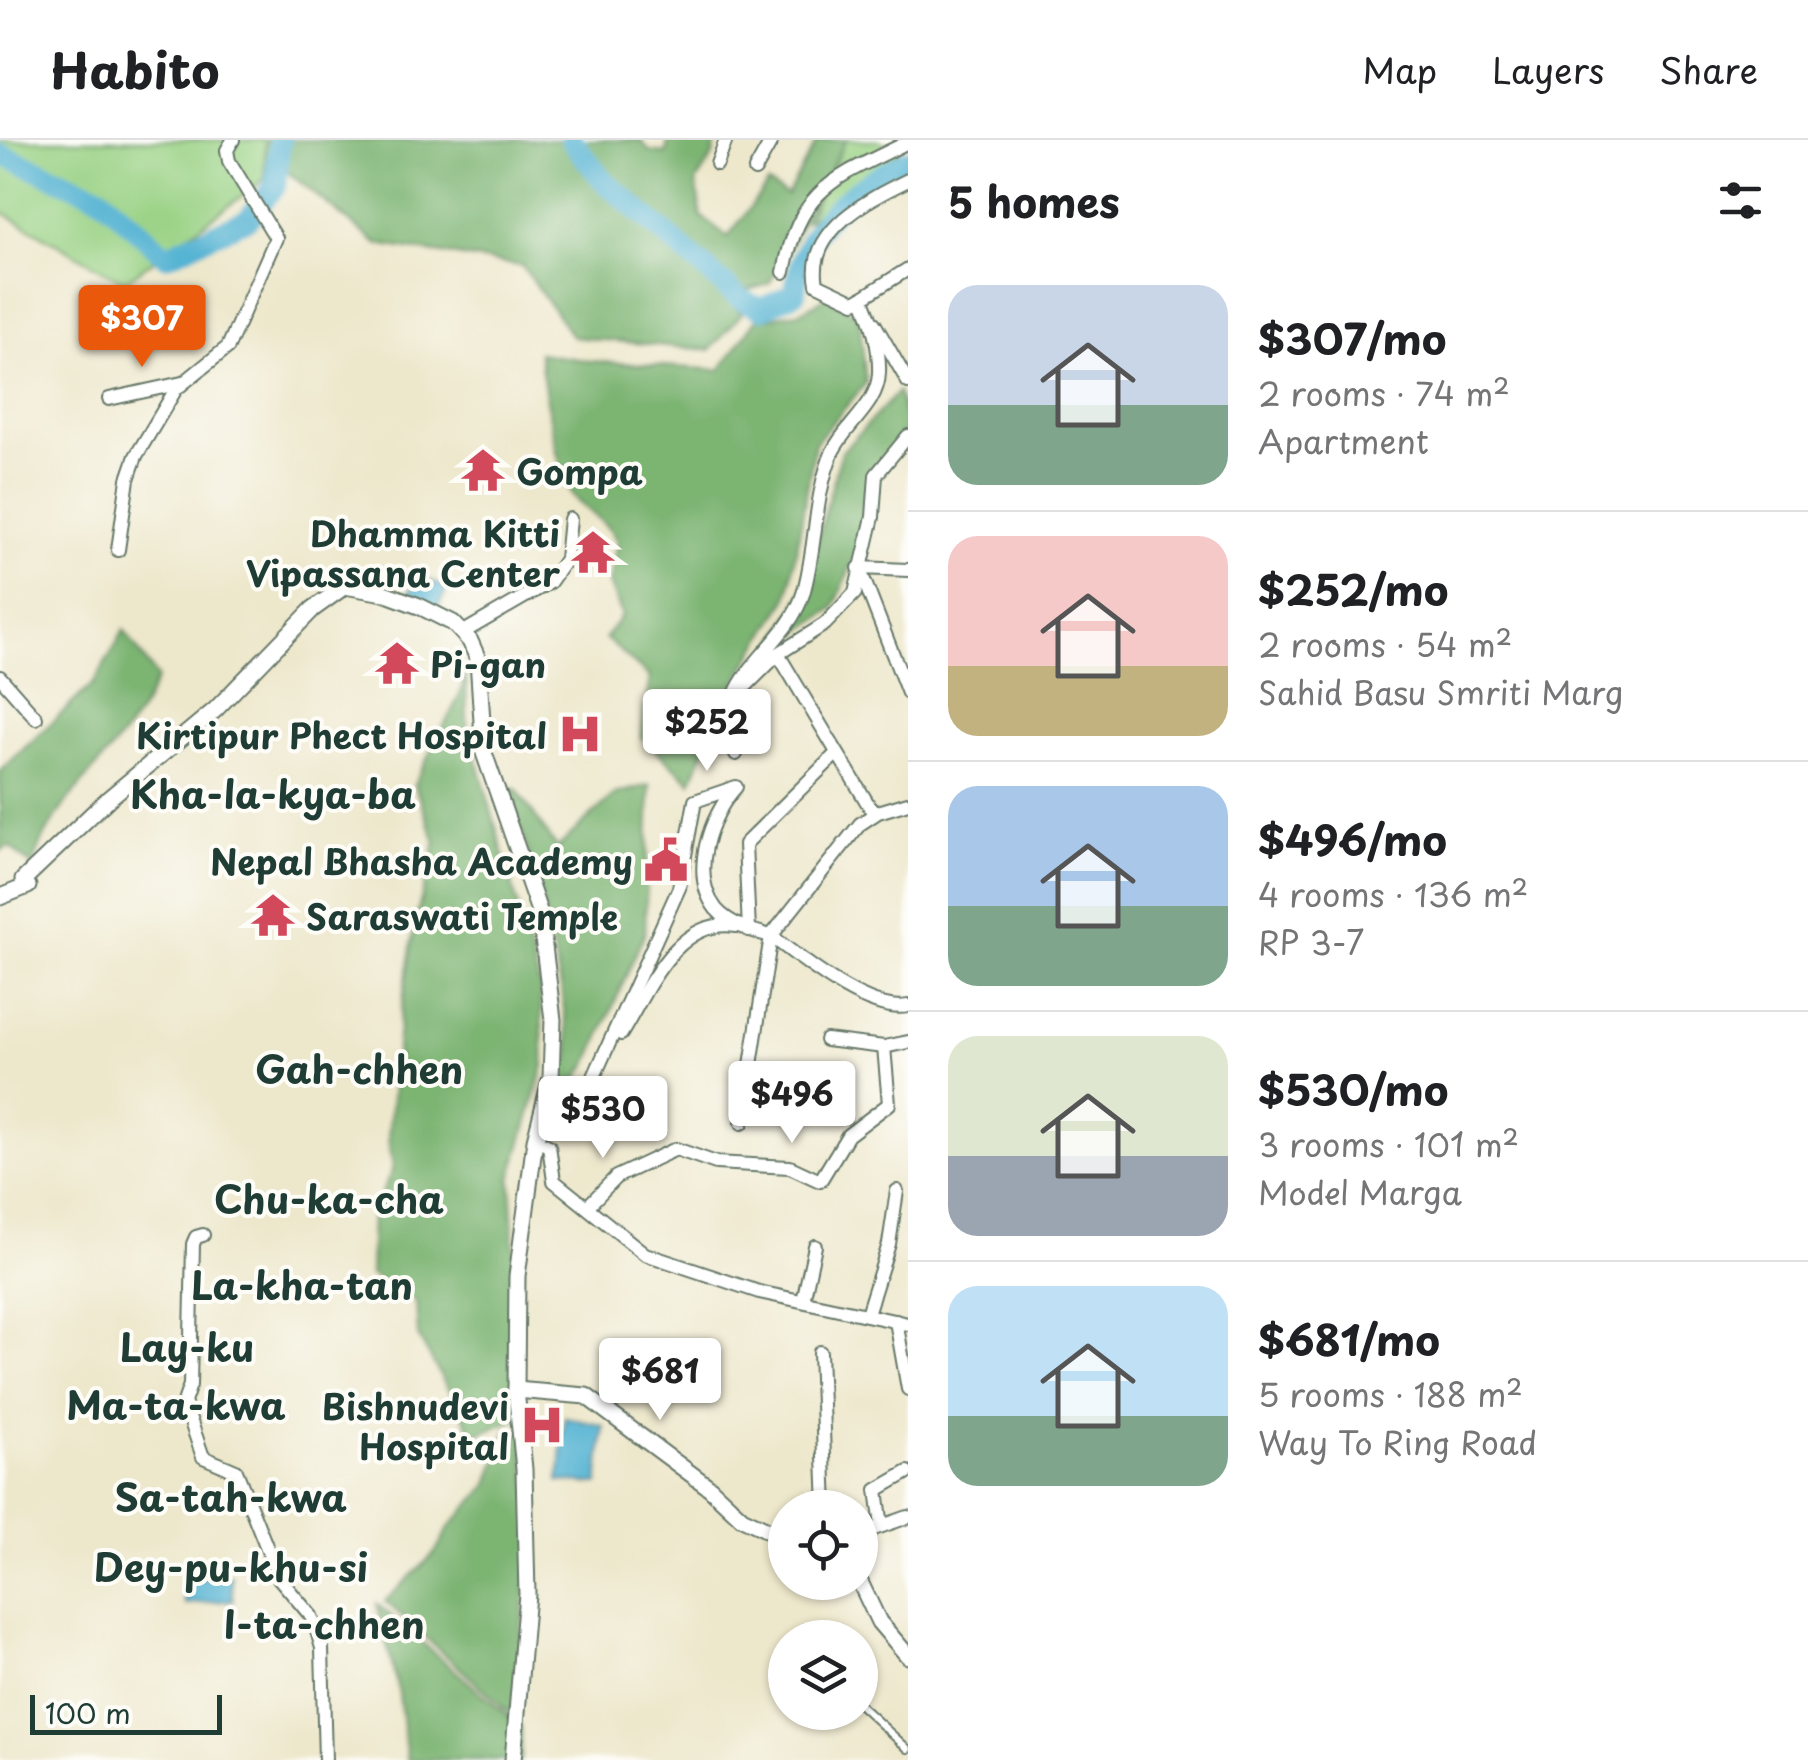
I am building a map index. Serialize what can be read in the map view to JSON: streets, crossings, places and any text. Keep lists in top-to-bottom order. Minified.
{"districts":["Kha-la-kya-ba","Gah-chhen","Chu-ka-cha","La-kha-tan","Lay-ku","Ma-ta-kwa","Sa-tah-kwa","Dey-pu-khu-si","I-ta-chhen"],"places":{"temple":["Gompa","Dhamma Kitti Vipassana Center","Pi-gan","Saraswati Temple"],"hospital":["Kirtipur Phect Hospital","Bishnudevi Hospital"],"public building":["Nepal Bhasha Academy"]},"scale_bar":"100 m","page":{"header":"Habito","nav":["Map","Layers","Share"],"heading":"5 homes","list":[{"name":"$307/mo","note":"2 rooms · 74 m² · Apartment"},{"name":"$252/mo","note":"2 rooms · 54 m² · Sahid Basu Smriti Marg"},{"name":"$496/mo","note":"4 rooms · 136 m² · RP 3-7"},{"name":"$530/mo","note":"3 rooms · 101 m² · Model Marga"},{"name":"$681/mo","note":"5 rooms · 188 m² · Way To Ring Road"}],"price":["$307","$252","$496","$530","$681"],"scale":"100 m"}}
